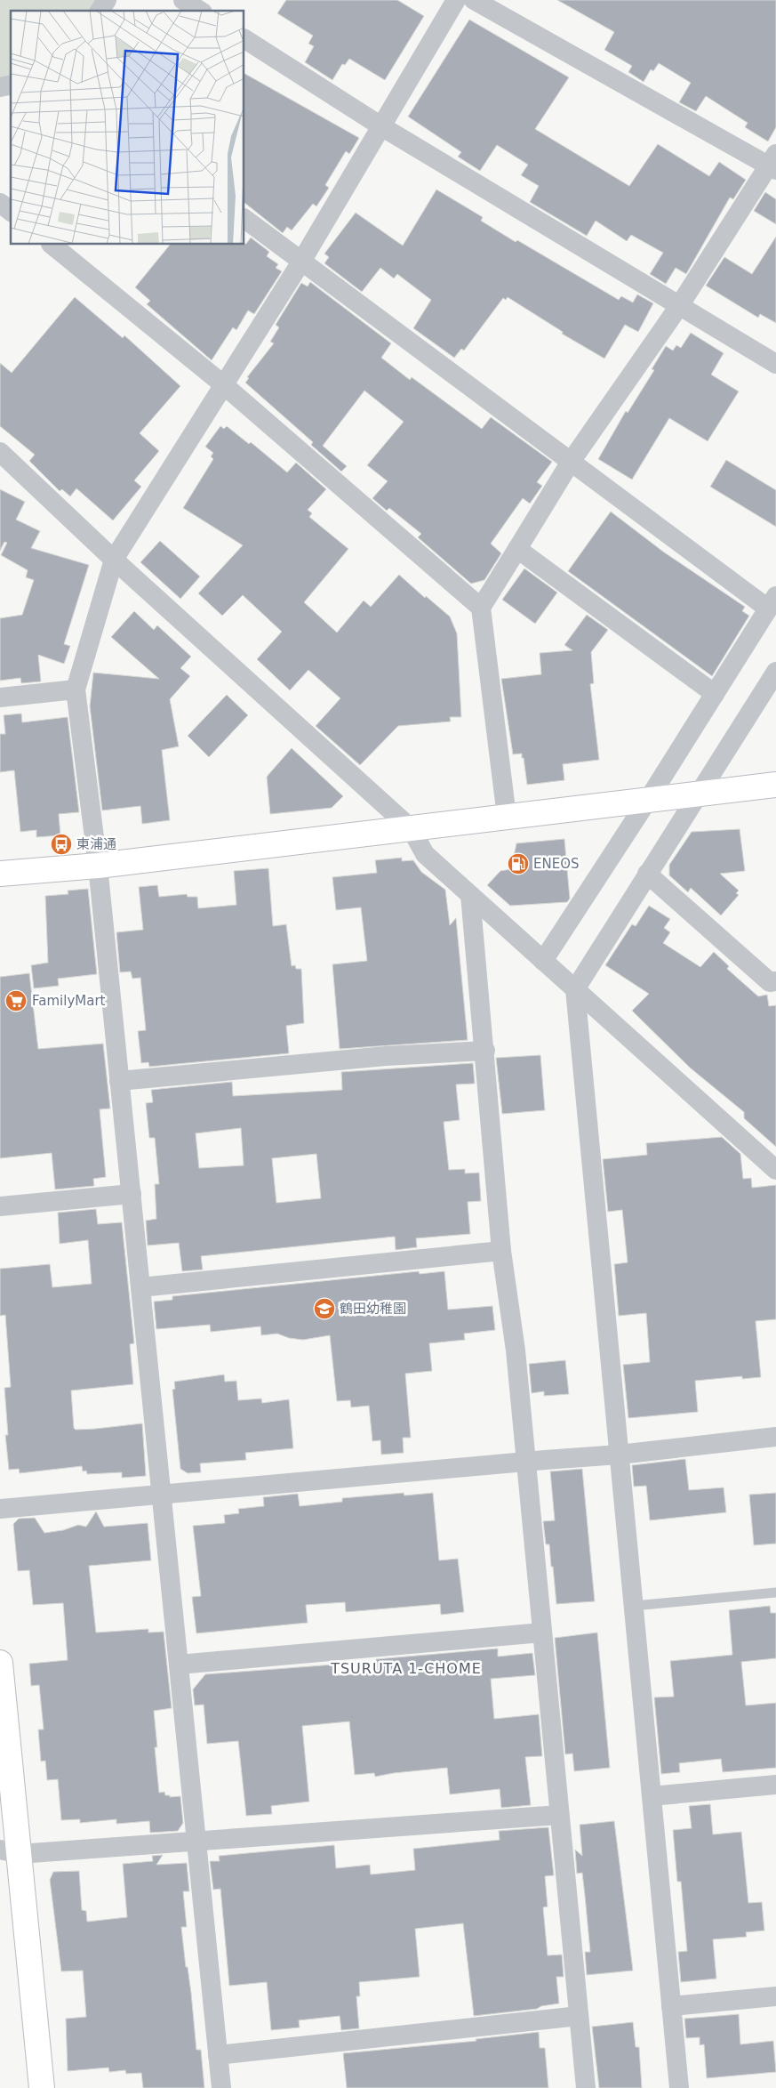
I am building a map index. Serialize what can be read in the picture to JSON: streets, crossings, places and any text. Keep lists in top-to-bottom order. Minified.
{"districts":["TSURUTA 1-CHOME"],"places":{"bus stop":["東浦通"],"fuel station":["ENEOS"],"supermarket":["FamilyMart"],"school or university":["鶴田幼稚園"]}}
